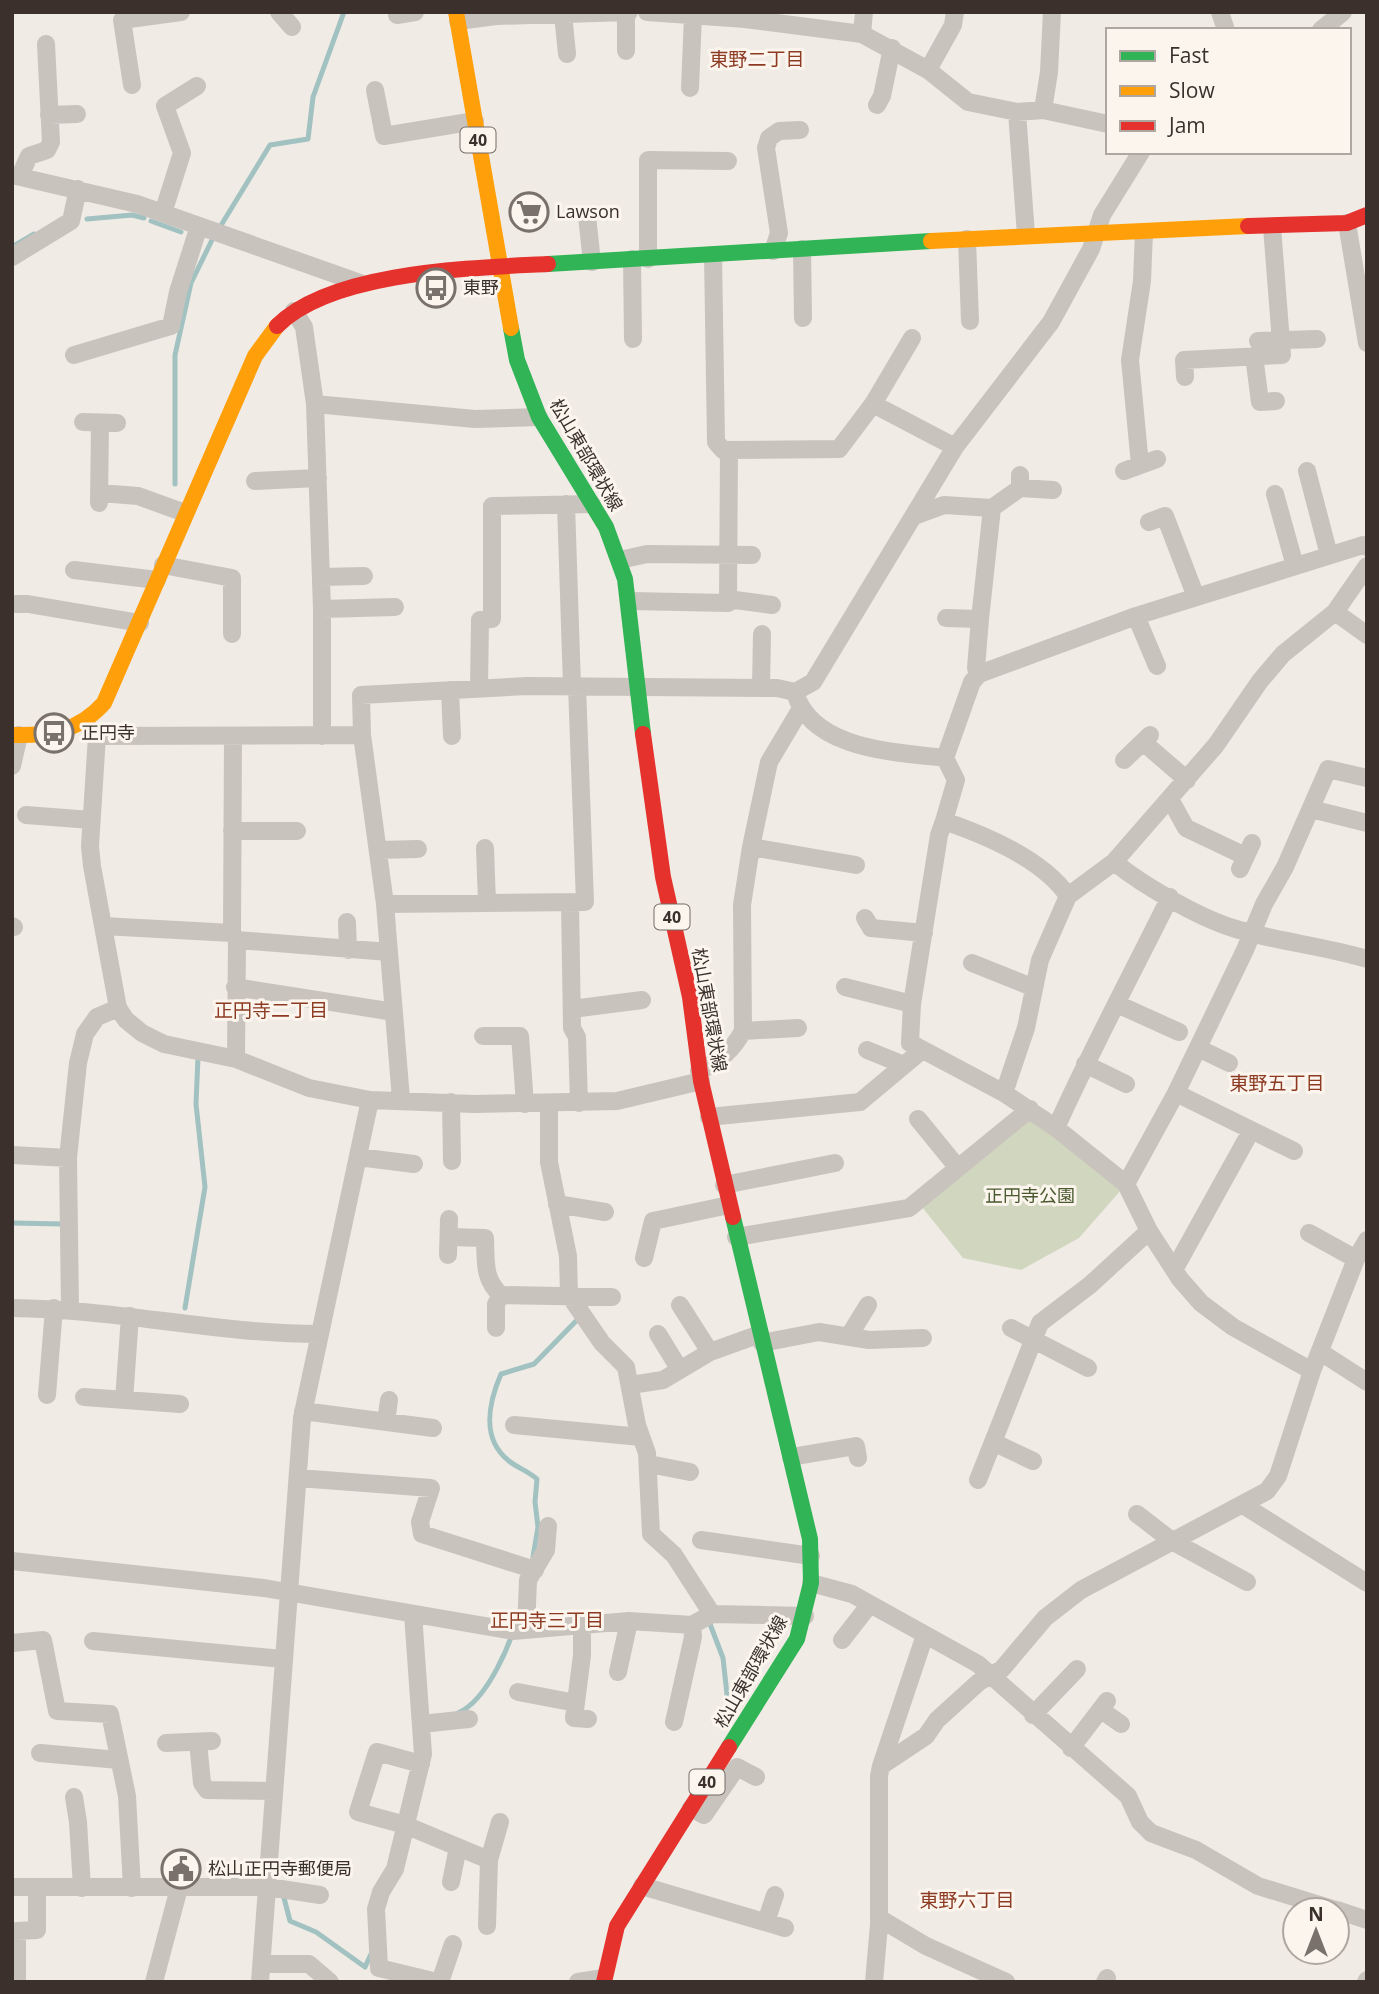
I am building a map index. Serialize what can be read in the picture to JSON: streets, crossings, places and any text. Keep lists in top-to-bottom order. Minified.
{"streets":{"main road":["40","松山東部環状線"]},"districts":["東野二丁目","正円寺二丁目","東野五丁目","正円寺三丁目","東野六丁目"],"parks":["正円寺公園"],"places":{"supermarket":["Lawson"],"bus stop":["東野","正円寺"],"public building":["松山正円寺郵便局"]},"legend":["Fast","Slow","Jam"],"north":"top"}
